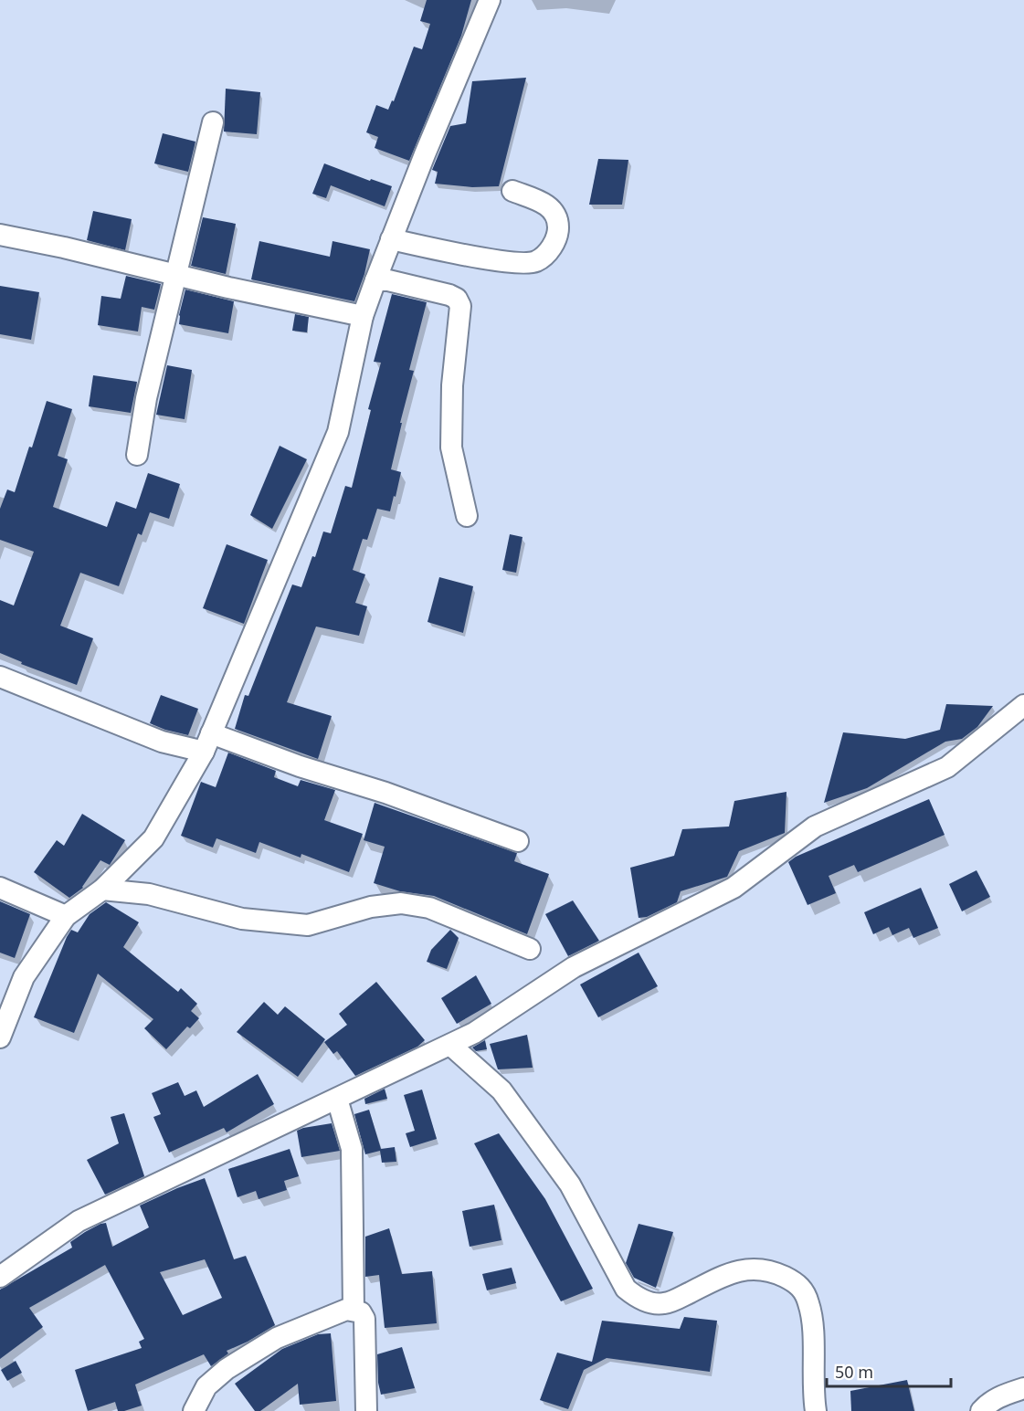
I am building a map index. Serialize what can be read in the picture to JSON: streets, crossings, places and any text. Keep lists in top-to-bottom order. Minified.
{"scale_bar":"50 m"}
